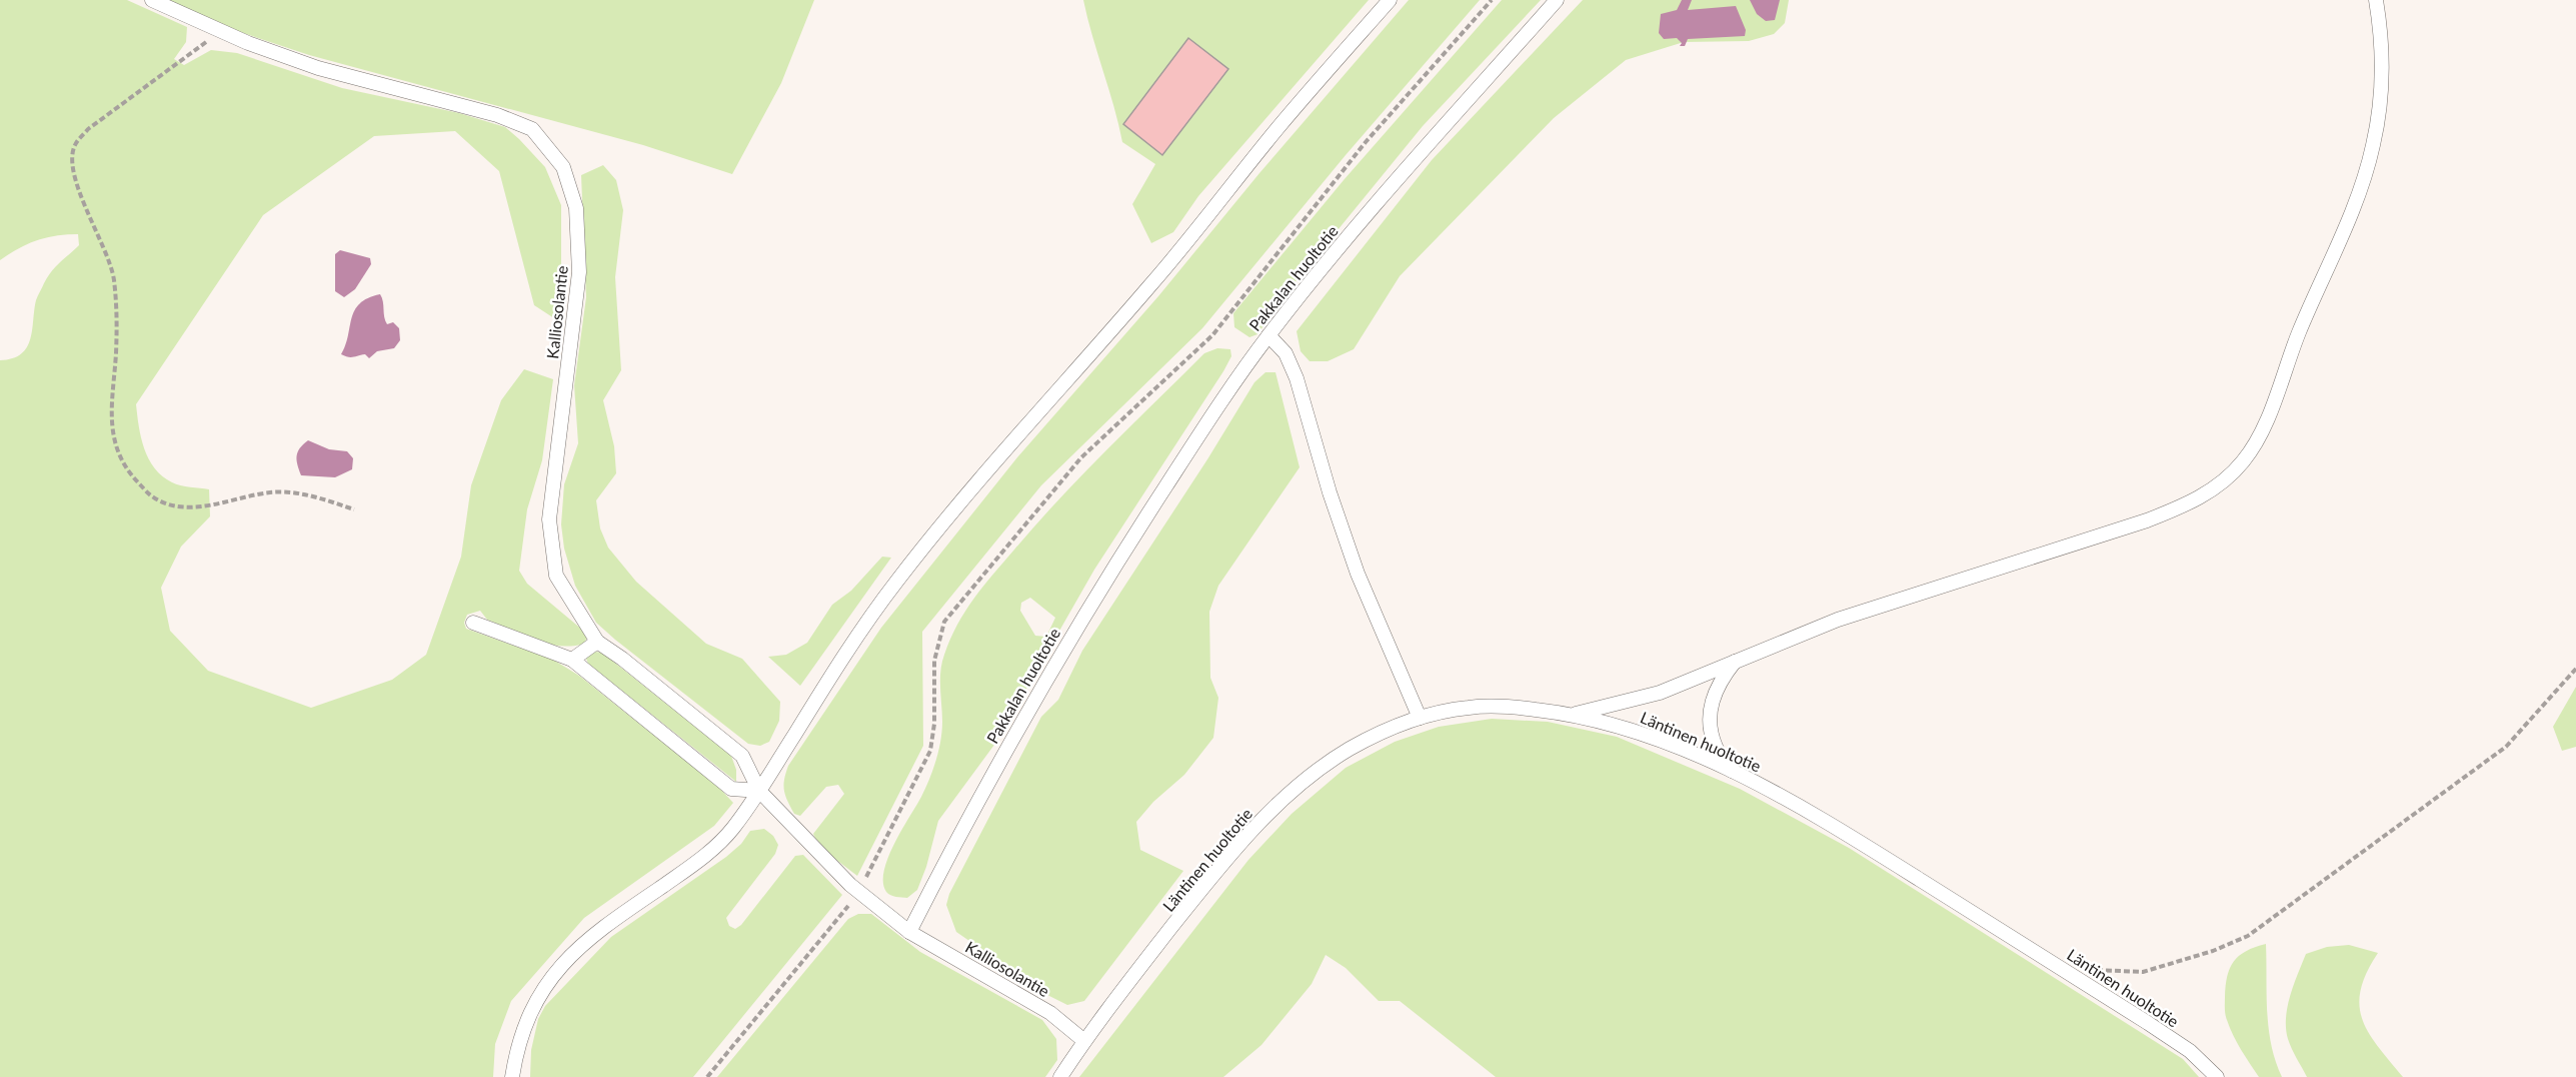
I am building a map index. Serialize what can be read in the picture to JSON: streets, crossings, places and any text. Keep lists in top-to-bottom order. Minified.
{"streets":{"lane":["Pakkalan huoltotie","Kalliosolantie","Läntinen huoltotie"]},"crossings":[["Pakkalan huoltotie","Kalliosolantie"],["Kalliosolantie","Läntinen huoltotie"]]}
